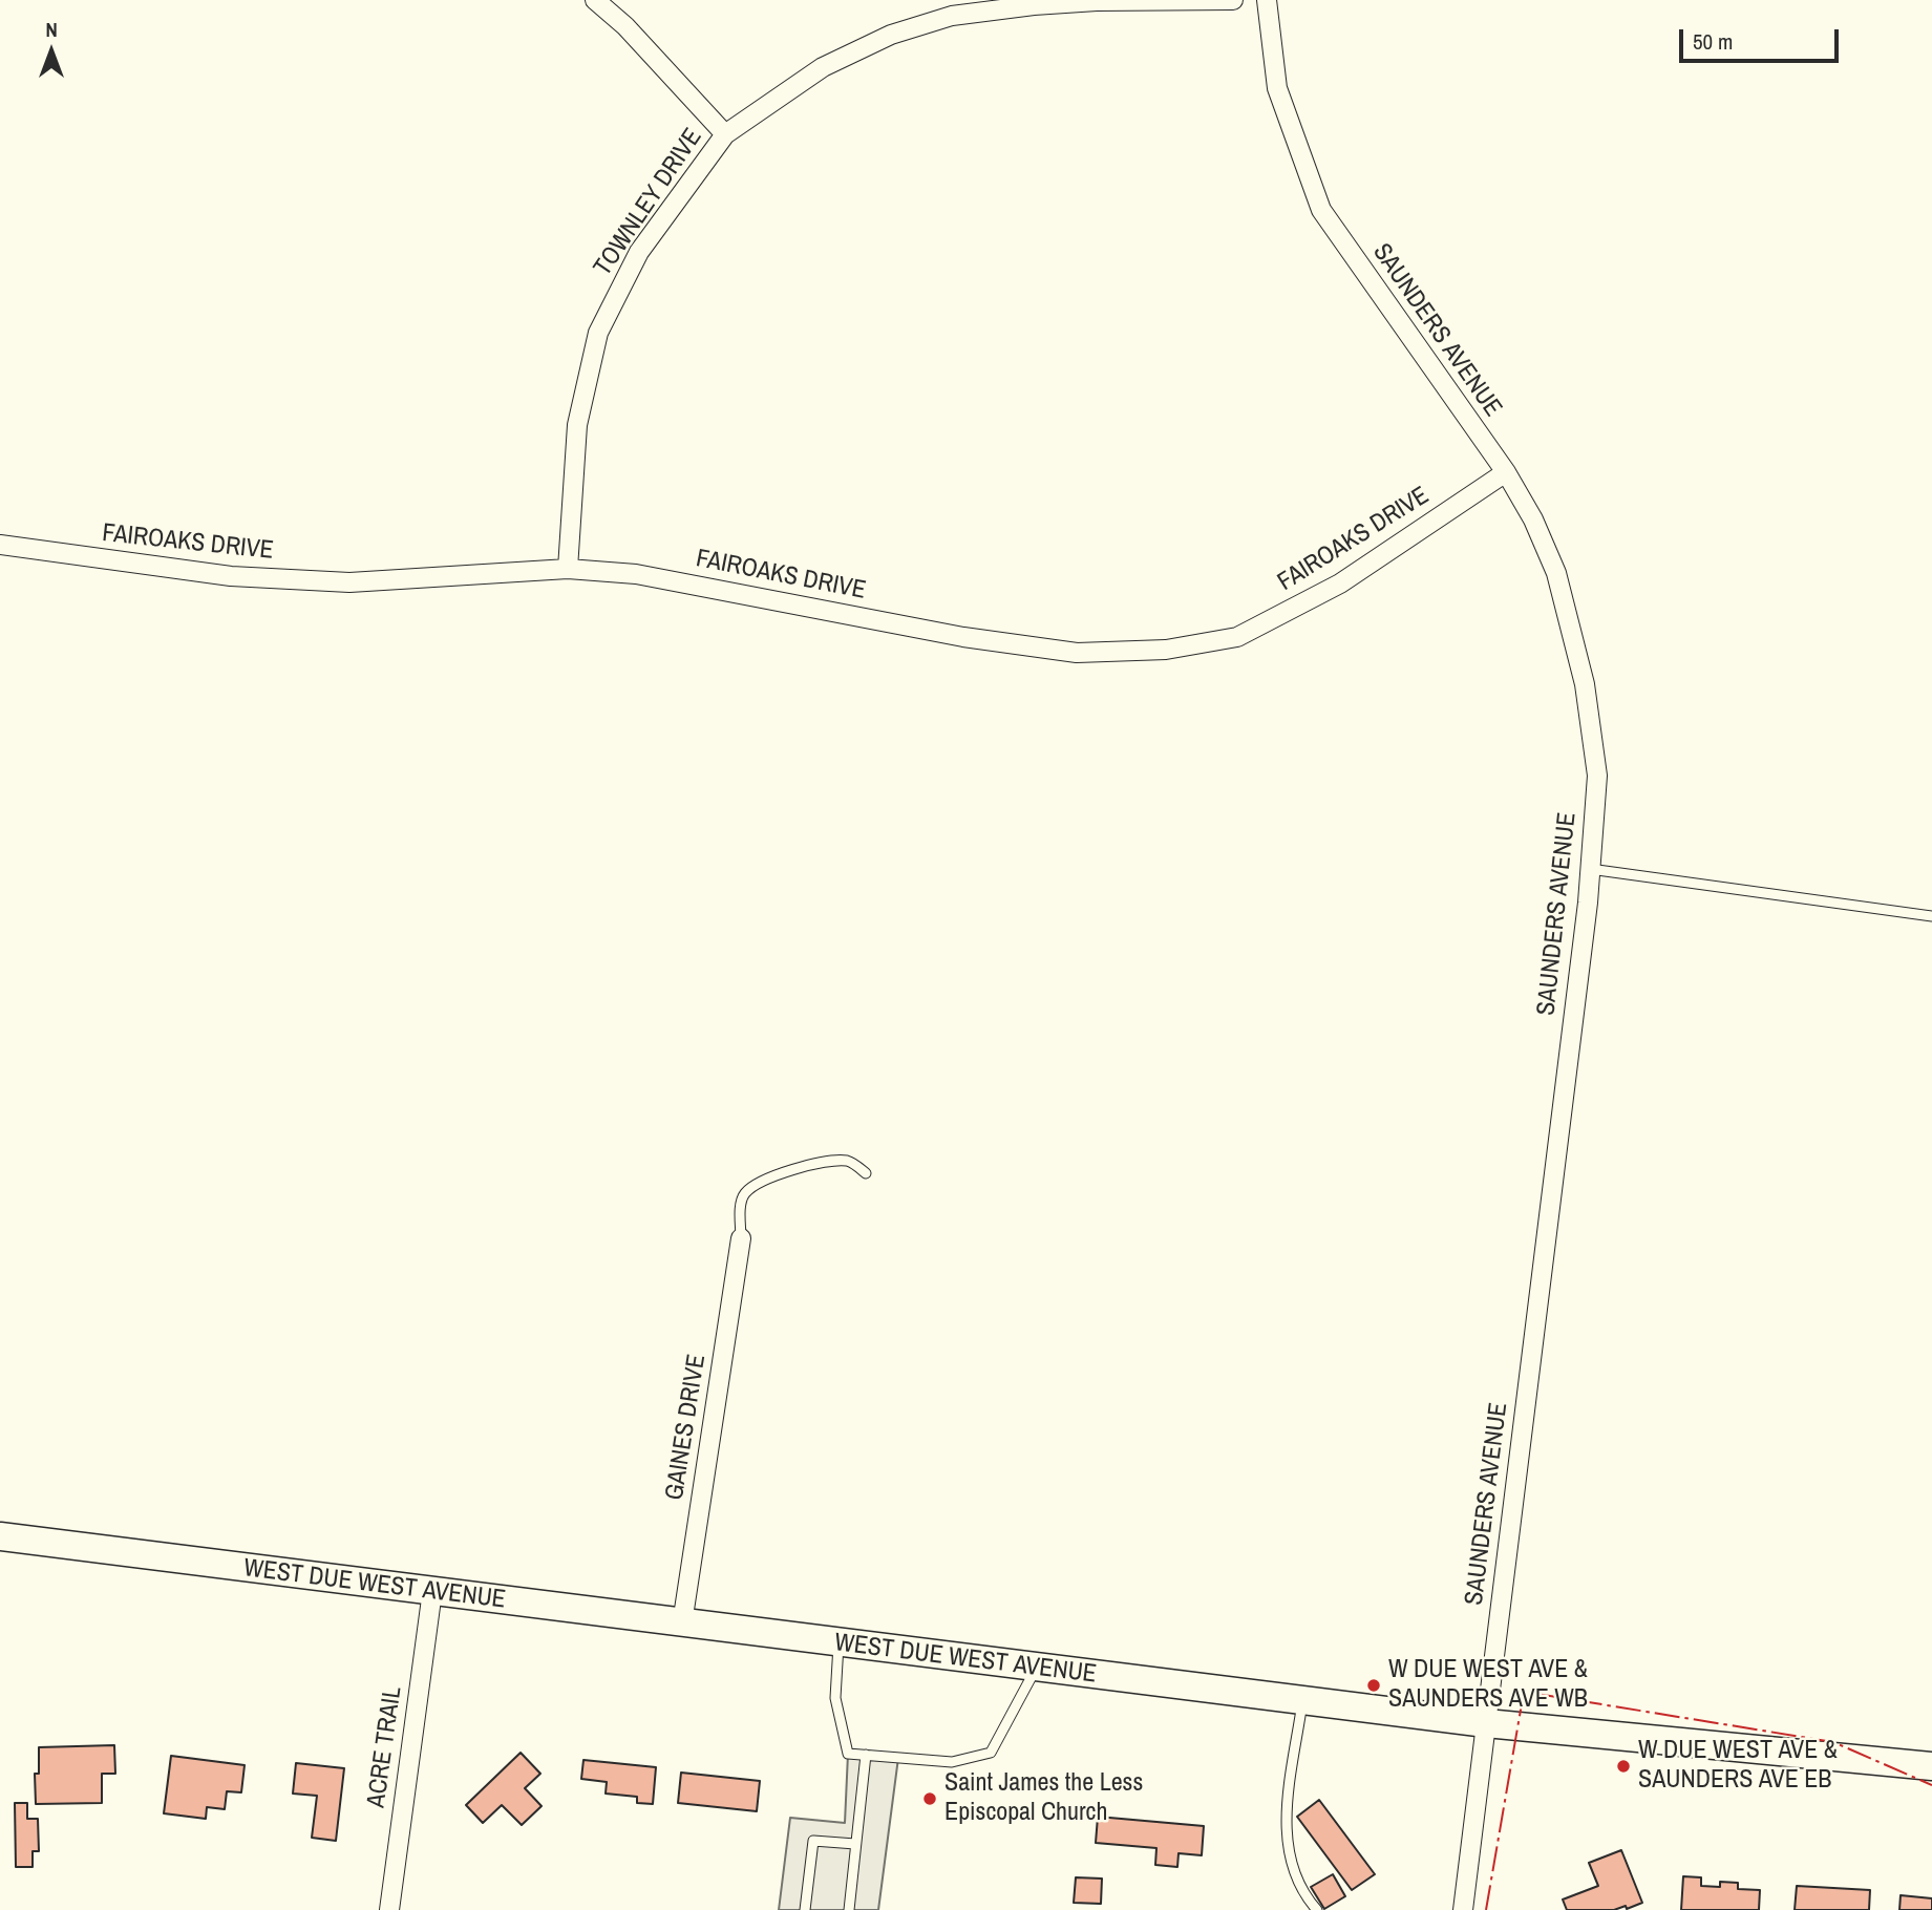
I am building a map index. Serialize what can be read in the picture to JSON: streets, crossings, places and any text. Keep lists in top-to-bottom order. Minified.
{"streets":{"main road":["WEST DUE WEST AVENUE"],"street":["TOWNLEY DRIVE","SAUNDERS AVENUE","FAIROAKS DRIVE","GAINES DRIVE","ACRE TRAIL"]},"crossings":[["TOWNLEY DRIVE","FAIROAKS DRIVE"],["SAUNDERS AVENUE","FAIROAKS DRIVE"],["SAUNDERS AVENUE","WEST DUE WEST AVENUE"],["GAINES DRIVE","WEST DUE WEST AVENUE"],["WEST DUE WEST AVENUE","ACRE TRAIL"]],"places":["W DUE WEST AVE & SAUNDERS AVE WB","W DUE WEST AVE & SAUNDERS AVE EB","Saint James the Less Episcopal Church"],"scale_bar":"50 m","north":"top"}
